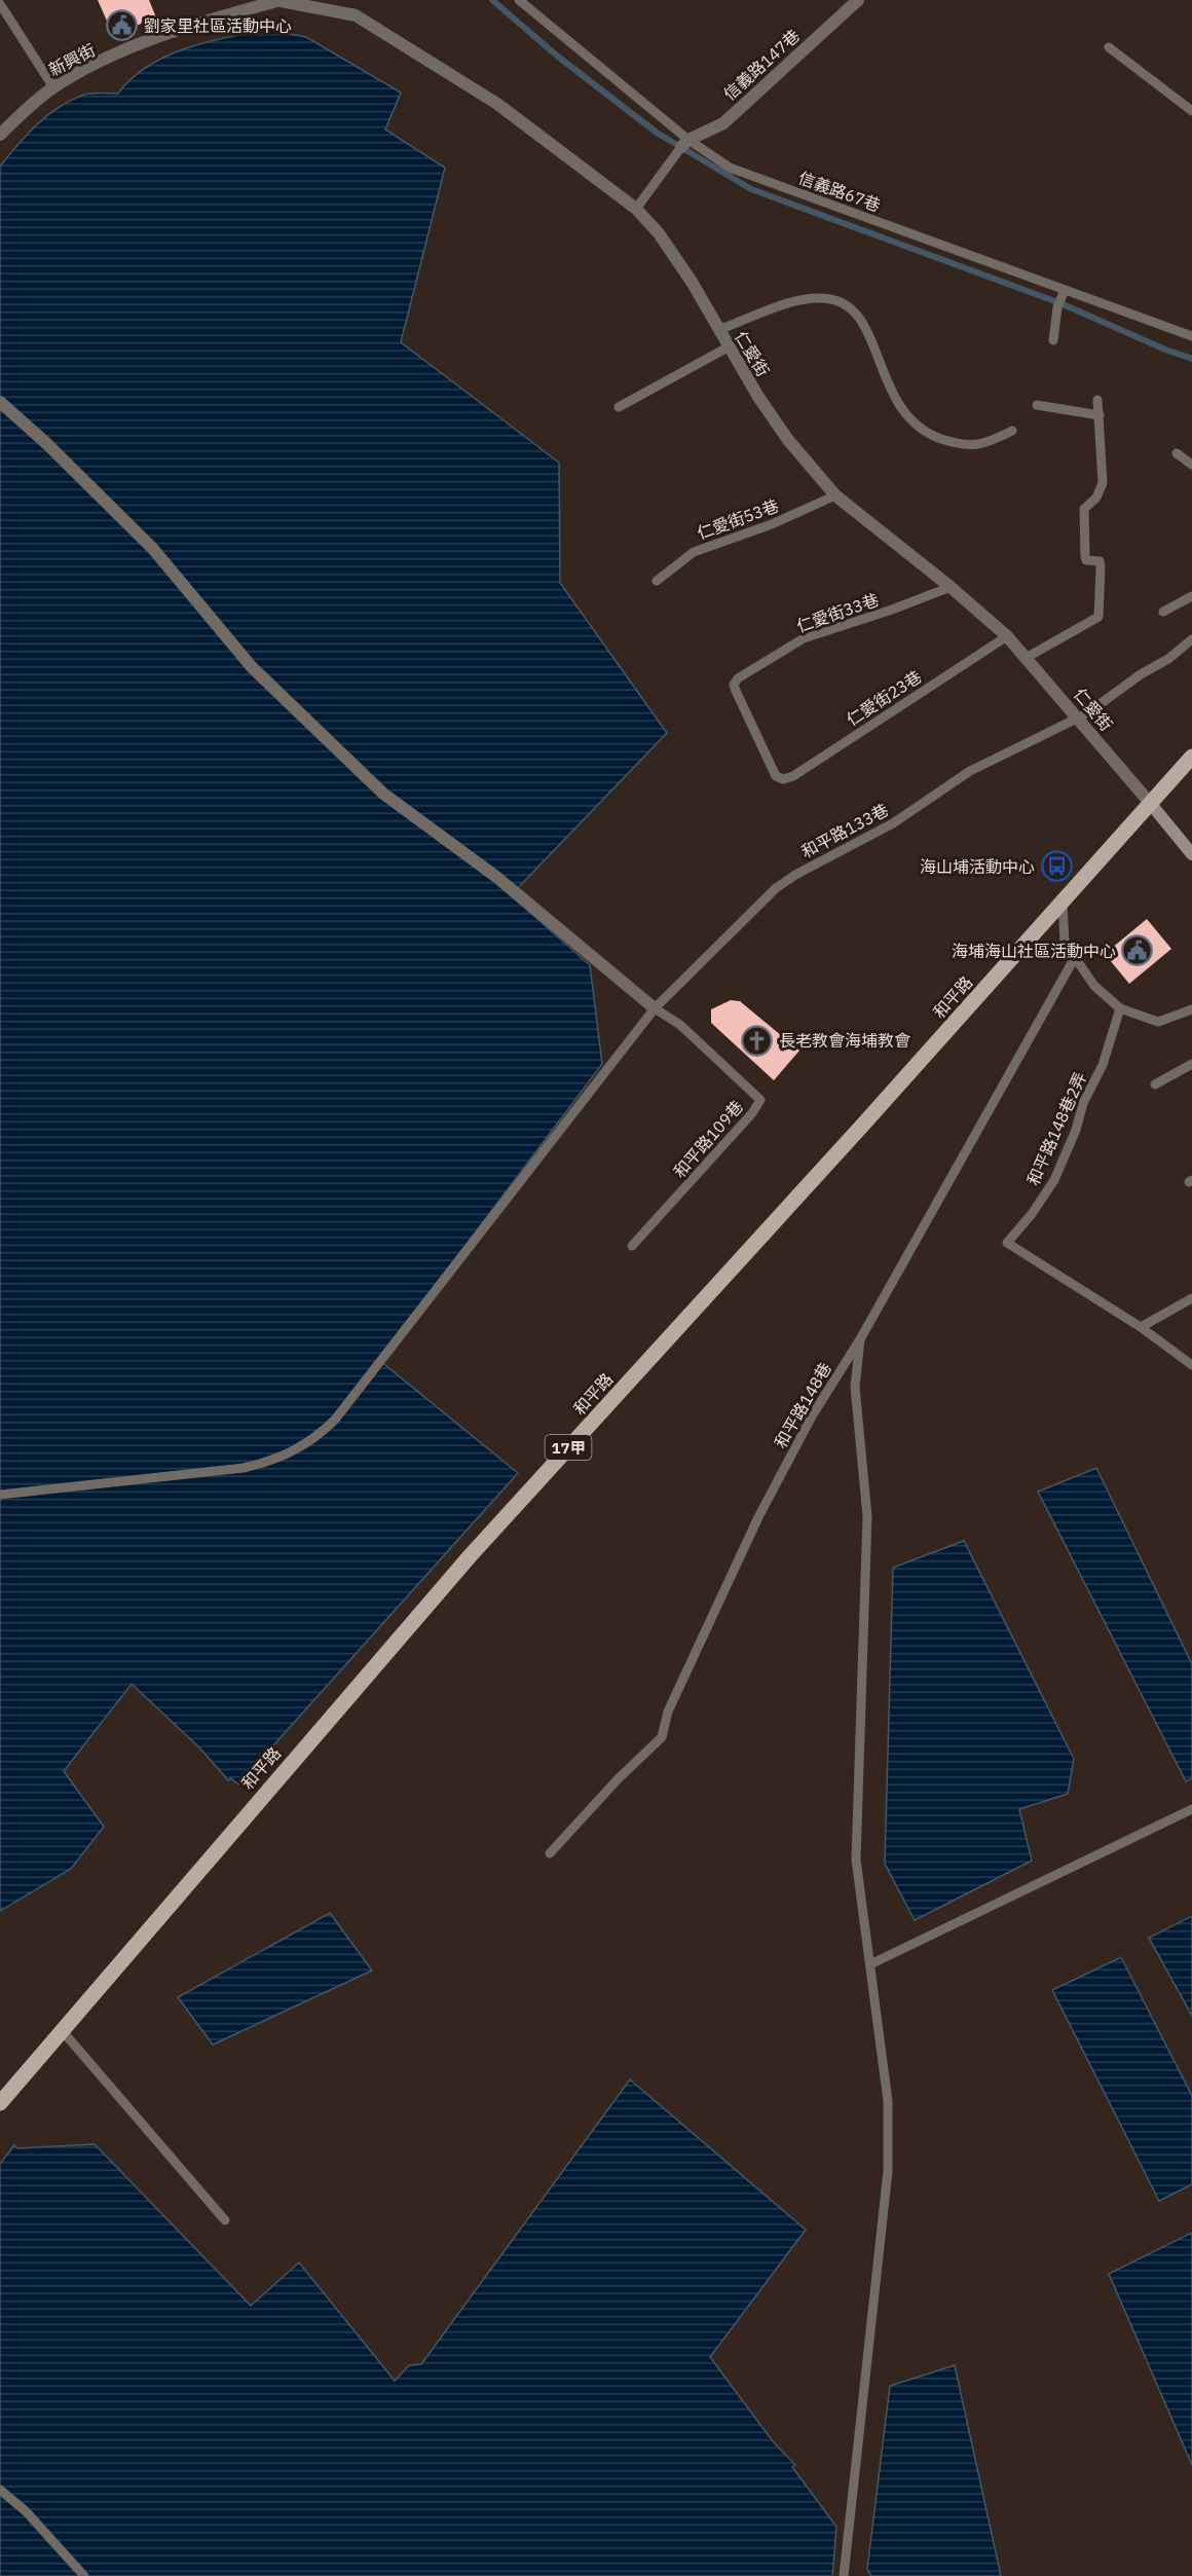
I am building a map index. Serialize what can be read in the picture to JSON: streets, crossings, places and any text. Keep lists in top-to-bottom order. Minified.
{"streets":{"main road":["和平路","17甲"],"street":["新興街","信義路147巷","仁愛街"],"lane":["信義路67巷","仁愛街53巷","仁愛街33巷","仁愛街23巷","和平路133巷","和平路148巷2弄","和平路109巷","和平路148巷"]},"crossings":[["新興街","仁愛街"],["信義路147巷","信義路67巷"],["仁愛街","仁愛街53巷"],["仁愛街","仁愛街33巷"],["仁愛街","仁愛街23巷"],["仁愛街","和平路133巷"],["仁愛街","和平路"],["仁愛街","17甲"],["仁愛街33巷","仁愛街23巷"],["和平路133巷","和平路109巷"],["和平路","17甲"]],"places":{"public building":["劉家里社區活動中心","海埔海山社區活動中心"],"bus stop":["海山埔活動中心"],"church":["長老教會海埔教會"]}}
